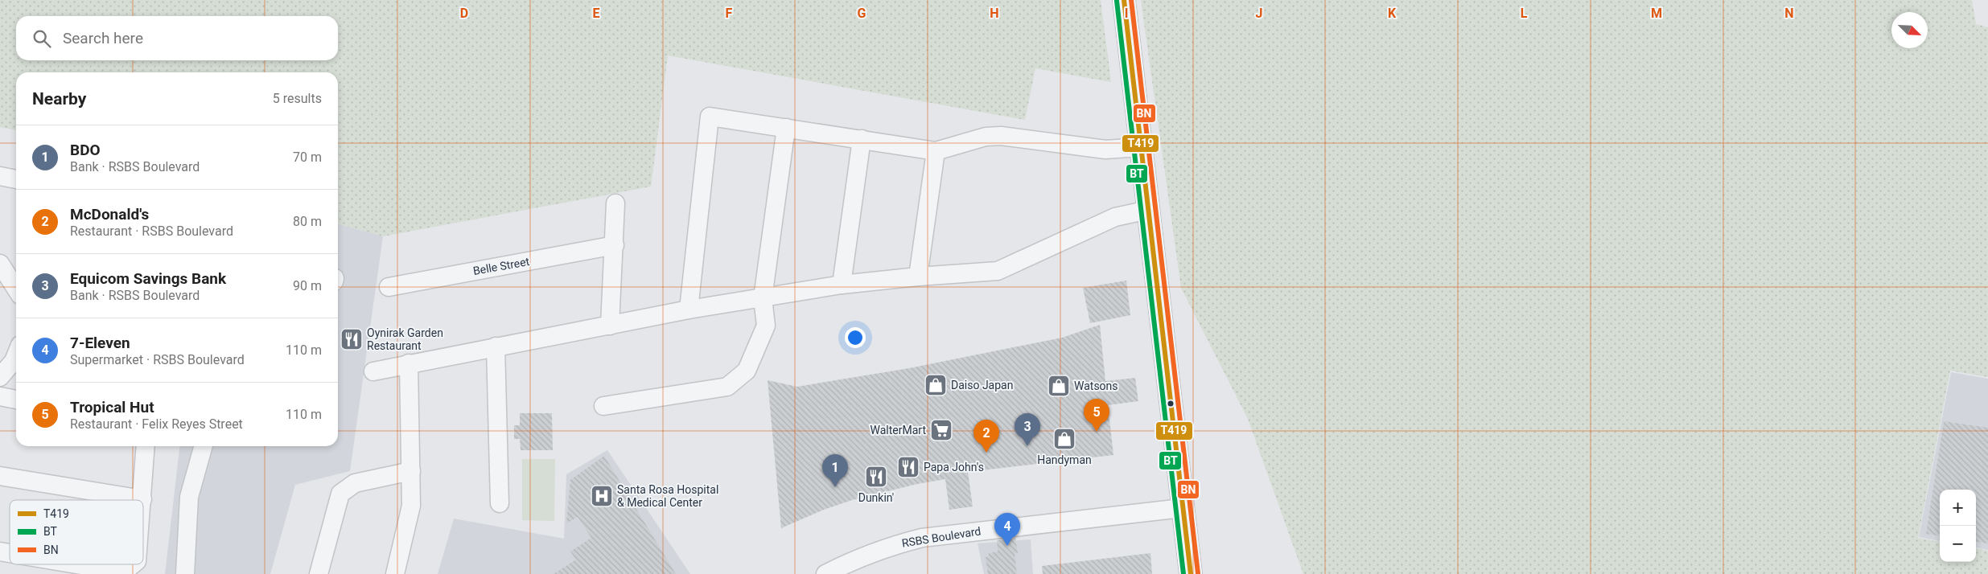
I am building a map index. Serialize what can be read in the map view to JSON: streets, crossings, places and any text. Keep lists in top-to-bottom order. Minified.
{"streets":{"street":["Belle Street","RSBS Boulevard"]},"places":{"restaurant":["Oynirak Garden Restaurant","Papa John's","Dunkin'"],"shop":["Daiso Japan","Watsons","Handyman"],"supermarket":["WalterMart"],"hospital":["Santa Rosa Hospital & Medical Center"]},"lines":["transit line T419","transit line BN","transit line BT"],"legend":["T419","BT","BN"],"north":"bottom right","page":{"search":"Search here","heading":["Nearby","5 results"],"list":[{"mark":"1","name":"BDO","note":"Bank · RSBS Boulevard","value":"70 m"},{"mark":"2","name":"McDonald's","note":"Restaurant · RSBS Boulevard","value":"80 m"},{"mark":"3","name":"Equicom Savings Bank","note":"Bank · RSBS Boulevard","value":"90 m"},{"mark":"4","name":"7-Eleven","note":"Supermarket · RSBS Boulevard","value":"110 m"},{"mark":"5","name":"Tropical Hut","note":"Restaurant · Felix Reyes Street","value":"110 m"}],"pins":["5","3","2","1","4"],"map_buttons":["+","−"]},"grid":{"columns":["D","E","F","G","H","I","J","K","L","M","N"]}}
